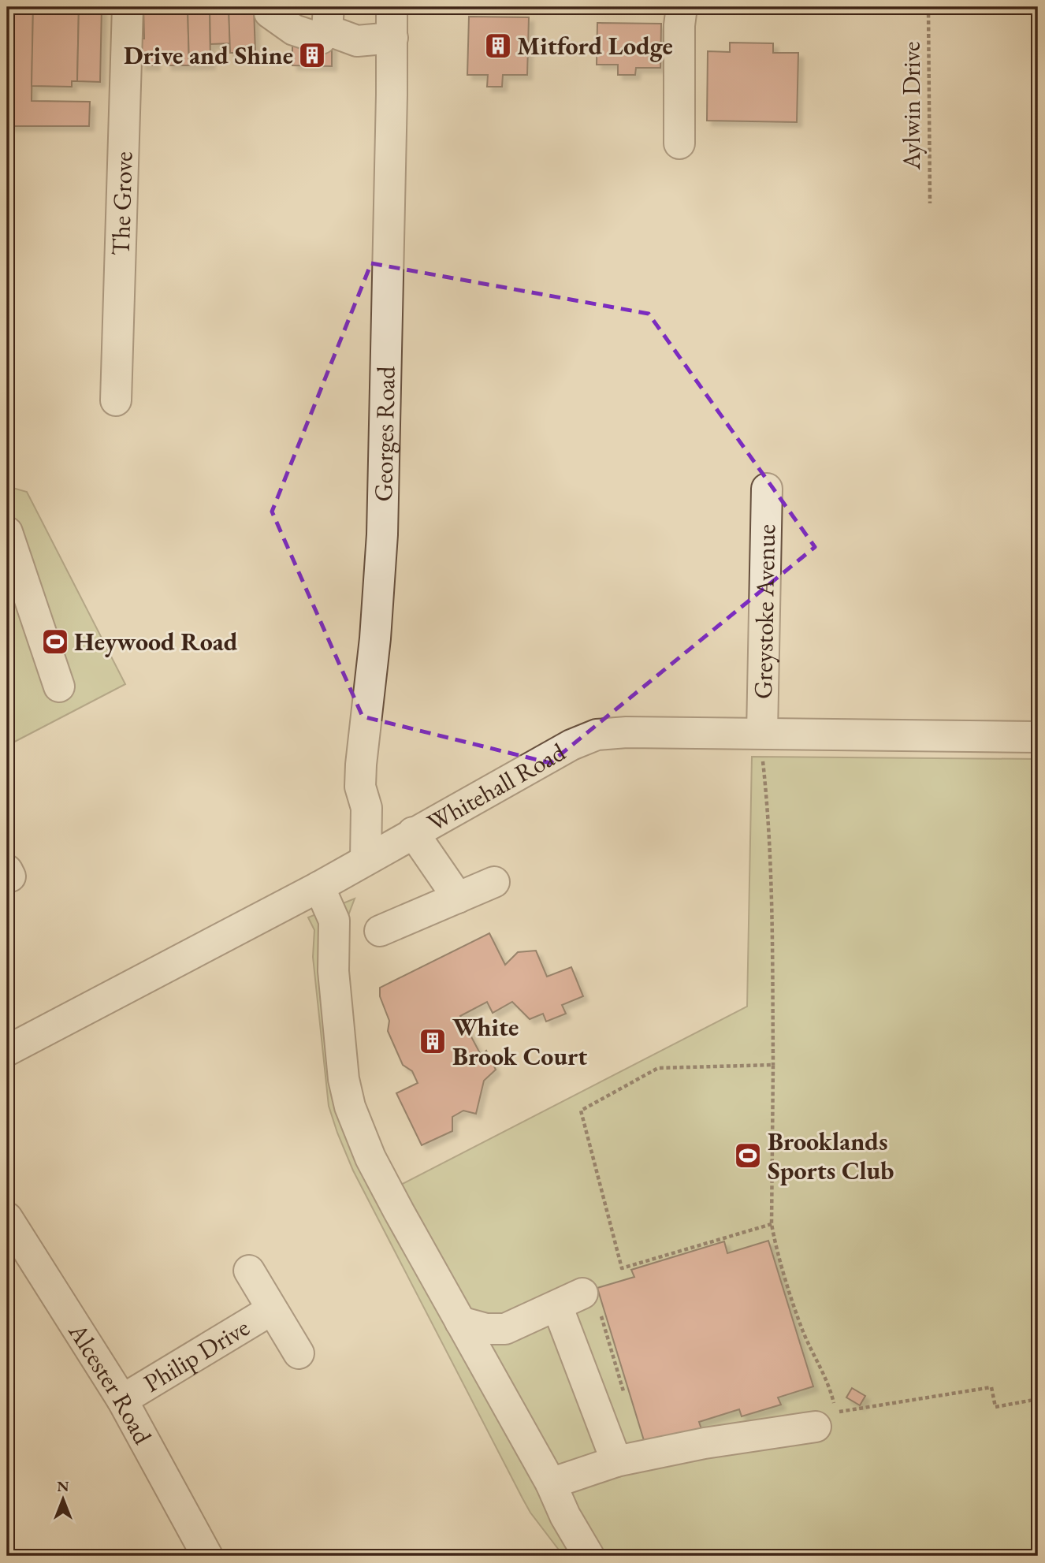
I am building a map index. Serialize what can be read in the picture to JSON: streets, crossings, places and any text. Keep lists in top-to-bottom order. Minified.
{"streets":{"street":["The Grove","Georges Road","Greystoke Avenue","Whitehall Road","Philip Drive","Alcester Road"],"path":["Aylwin Drive"]},"crossings":[["Georges Road","Whitehall Road"],["Greystoke Avenue","Whitehall Road"],["Philip Drive","Alcester Road"]],"places":{"building":["Mitford Lodge","Drive and Shine","White Brook Court"],"sports":["Heywood Road","Brooklands Sports Club"]},"north":"top"}
